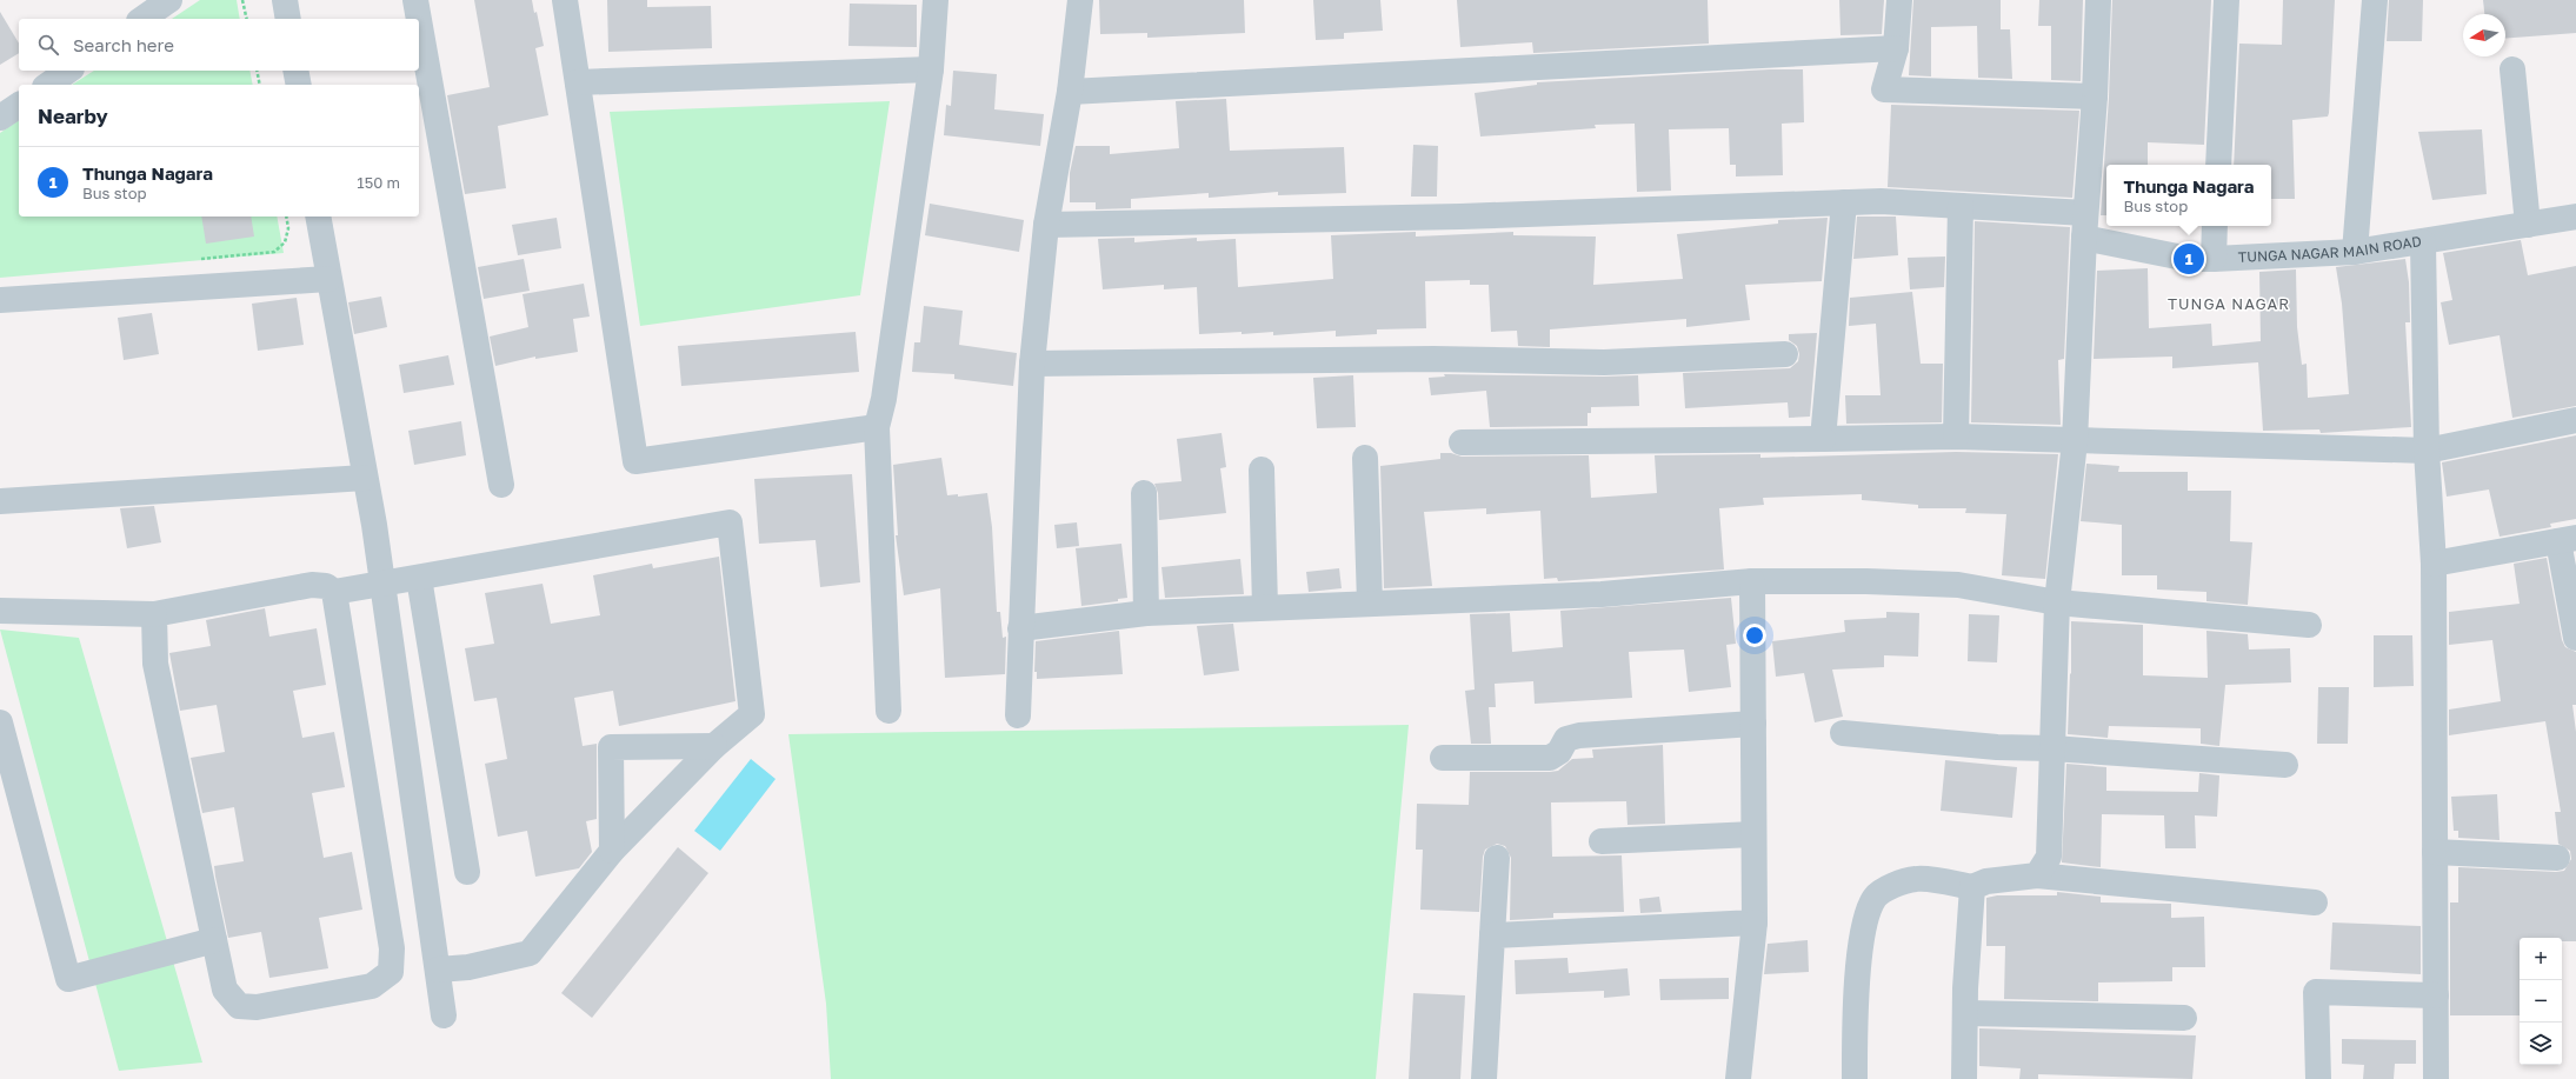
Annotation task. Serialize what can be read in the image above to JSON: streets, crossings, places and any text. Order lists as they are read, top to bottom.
{
  "streets": {
    "street": ["TUNGA NAGAR MAIN ROAD"]
  },
  "districts": ["TUNGA NAGAR"],
  "north": "left",
  "page": {
    "search": "Search here",
    "heading": "Nearby",
    "list": [
      {
        "mark": "1",
        "name": "Thunga Nagara",
        "note": "Bus stop",
        "value": "150 m"
      }
    ],
    "popup": ["Thunga Nagara", "Bus stop"],
    "pins": "1",
    "map_buttons": ["+", "−"]
  }
}
